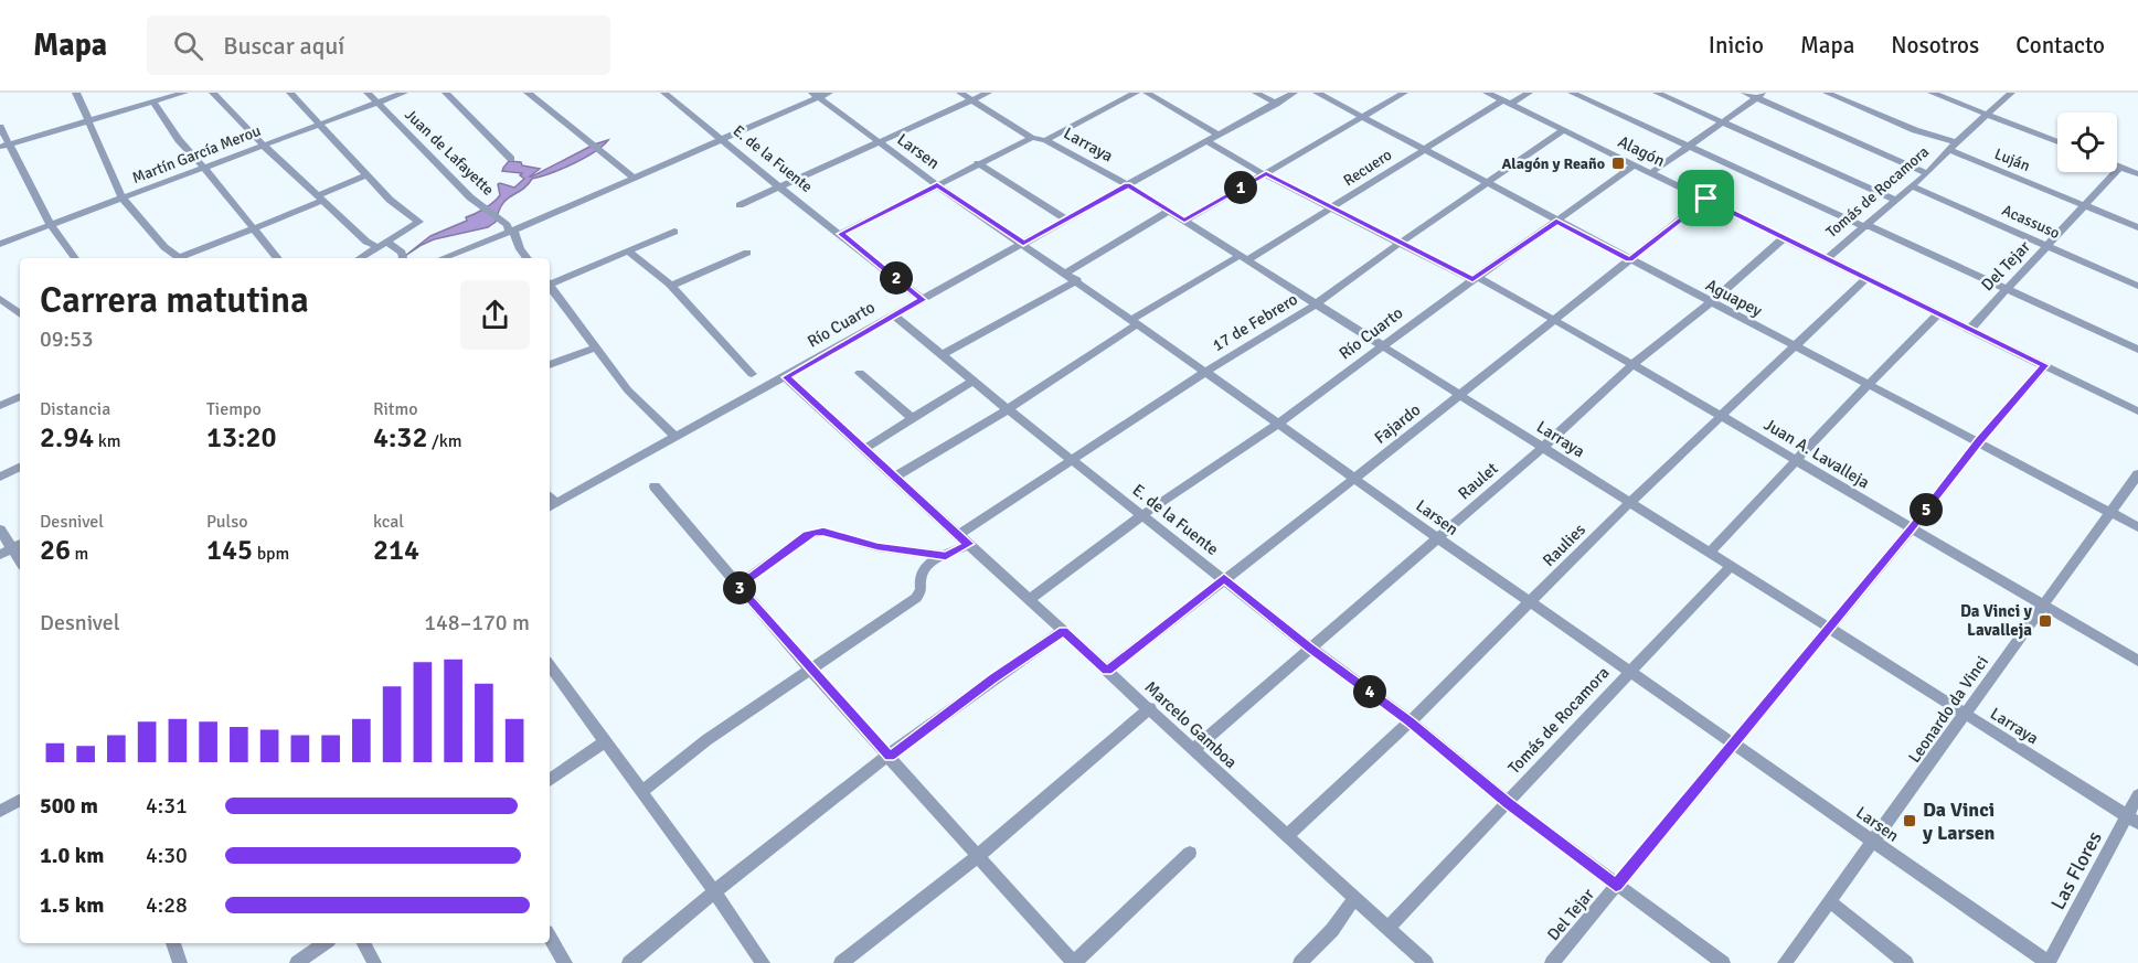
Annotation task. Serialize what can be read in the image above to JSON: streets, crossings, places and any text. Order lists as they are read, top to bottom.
{
  "streets": {
    "street": [
      "Larraya",
      "Larsen",
      "Alagón",
      "Juan de Lafayette",
      "Martín García Merou",
      "E. de la Fuente",
      "Luján",
      "Recuero",
      "Tomás de Rocamora",
      "Acassuso",
      "Del Tejar",
      "Aguapey",
      "17 de Febrero",
      "Río Cuarto",
      "Fajardo",
      "Juan A. Lavalleja",
      "Raulet",
      "Raulies",
      "Leonardo da Vinci",
      "Marcelo Gamboa",
      "Las Flores"
    ]
  },
  "crossings": [
    ["Larraya", "Recuero"],
    ["Larraya", "Tomás de Rocamora"],
    ["Larraya", "Del Tejar"],
    ["Larraya", "17 de Febrero"],
    ["Larraya", "Río Cuarto"],
    ["Larraya", "Fajardo"],
    ["Larraya", "Raulet"],
    ["Larraya", "Raulies"],
    ["Larraya", "Leonardo da Vinci"],
    ["Larraya", "Las Flores"],
    ["Larsen", "Recuero"],
    ["Larsen", "Tomás de Rocamora"],
    ["Larsen", "Del Tejar"],
    ["Larsen", "17 de Febrero"],
    ["Larsen", "Río Cuarto"],
    ["Larsen", "Fajardo"],
    ["Larsen", "Raulet"],
    ["Larsen", "Raulies"],
    ["Larsen", "Leonardo da Vinci"],
    ["Larsen", "Las Flores"],
    ["Alagón", "Recuero"],
    ["Alagón", "Tomás de Rocamora"],
    ["Alagón", "Del Tejar"],
    ["Alagón", "17 de Febrero"],
    ["Alagón", "Río Cuarto"],
    ["Alagón", "Fajardo"],
    ["Alagón", "Raulet"],
    ["Alagón", "Raulies"],
    ["Juan de Lafayette", "Martín García Merou"],
    ["E. de la Fuente", "Recuero"],
    ["E. de la Fuente", "Tomás de Rocamora"],
    ["E. de la Fuente", "Del Tejar"],
    ["E. de la Fuente", "17 de Febrero"],
    ["E. de la Fuente", "Río Cuarto"],
    ["E. de la Fuente", "Fajardo"],
    ["E. de la Fuente", "Raulet"],
    ["E. de la Fuente", "Raulies"],
    ["Luján", "Tomás de Rocamora"],
    ["Luján", "Del Tejar"],
    ["Recuero", "Aguapey"],
    ["Recuero", "Juan A. Lavalleja"],
    ["Recuero", "Marcelo Gamboa"],
    ["Tomás de Rocamora", "Acassuso"],
    ["Tomás de Rocamora", "Marcelo Gamboa"],
    ["Acassuso", "Del Tejar"],
    ["Del Tejar", "Aguapey"],
    ["Del Tejar", "Juan A. Lavalleja"],
    ["Aguapey", "17 de Febrero"],
    ["Aguapey", "Río Cuarto"],
    ["Aguapey", "Fajardo"],
    ["Aguapey", "Raulet"],
    ["Aguapey", "Raulies"],
    ["Aguapey", "Leonardo da Vinci"],
    ["17 de Febrero", "Juan A. Lavalleja"],
    ["17 de Febrero", "Marcelo Gamboa"],
    ["Río Cuarto", "Juan A. Lavalleja"],
    ["Río Cuarto", "Marcelo Gamboa"],
    ["Fajardo", "Juan A. Lavalleja"],
    ["Fajardo", "Marcelo Gamboa"],
    ["Juan A. Lavalleja", "Raulet"],
    ["Juan A. Lavalleja", "Raulies"],
    ["Juan A. Lavalleja", "Leonardo da Vinci"],
    ["Raulet", "Marcelo Gamboa"],
    ["Raulies", "Marcelo Gamboa"]
  ],
  "places": {
    "transit": ["Alagón y Reaño", "Da Vinci y Lavalleja", "Da Vinci y Larsen"]
  },
  "page": {
    "header": "Mapa",
    "search": "Buscar aquí",
    "nav": [
      "Inicio",
      "Mapa",
      "Nosotros",
      "Contacto"
    ],
    "pins": [
      "1",
      "2",
      "5",
      "3",
      "4"
    ],
    "heading": ["Carrera matutina", "09:53"],
    "stats": [
      ["Distancia", "2.94 km"],
      ["Tiempo", "13:20"],
      ["Ritmo", "4:32 /km"],
      ["Desnivel", "26 m"],
      ["Pulso", "145 bpm"],
      ["kcal", "214"]
    ],
    "chart": ["Desnivel", "148–170 m"],
    "list": [
      {
        "name": "500 m",
        "note": "4:31"
      },
      {
        "name": "1.0 km",
        "note": "4:30"
      },
      {
        "name": "1.5 km",
        "note": "4:28"
      }
    ]
  }
}
